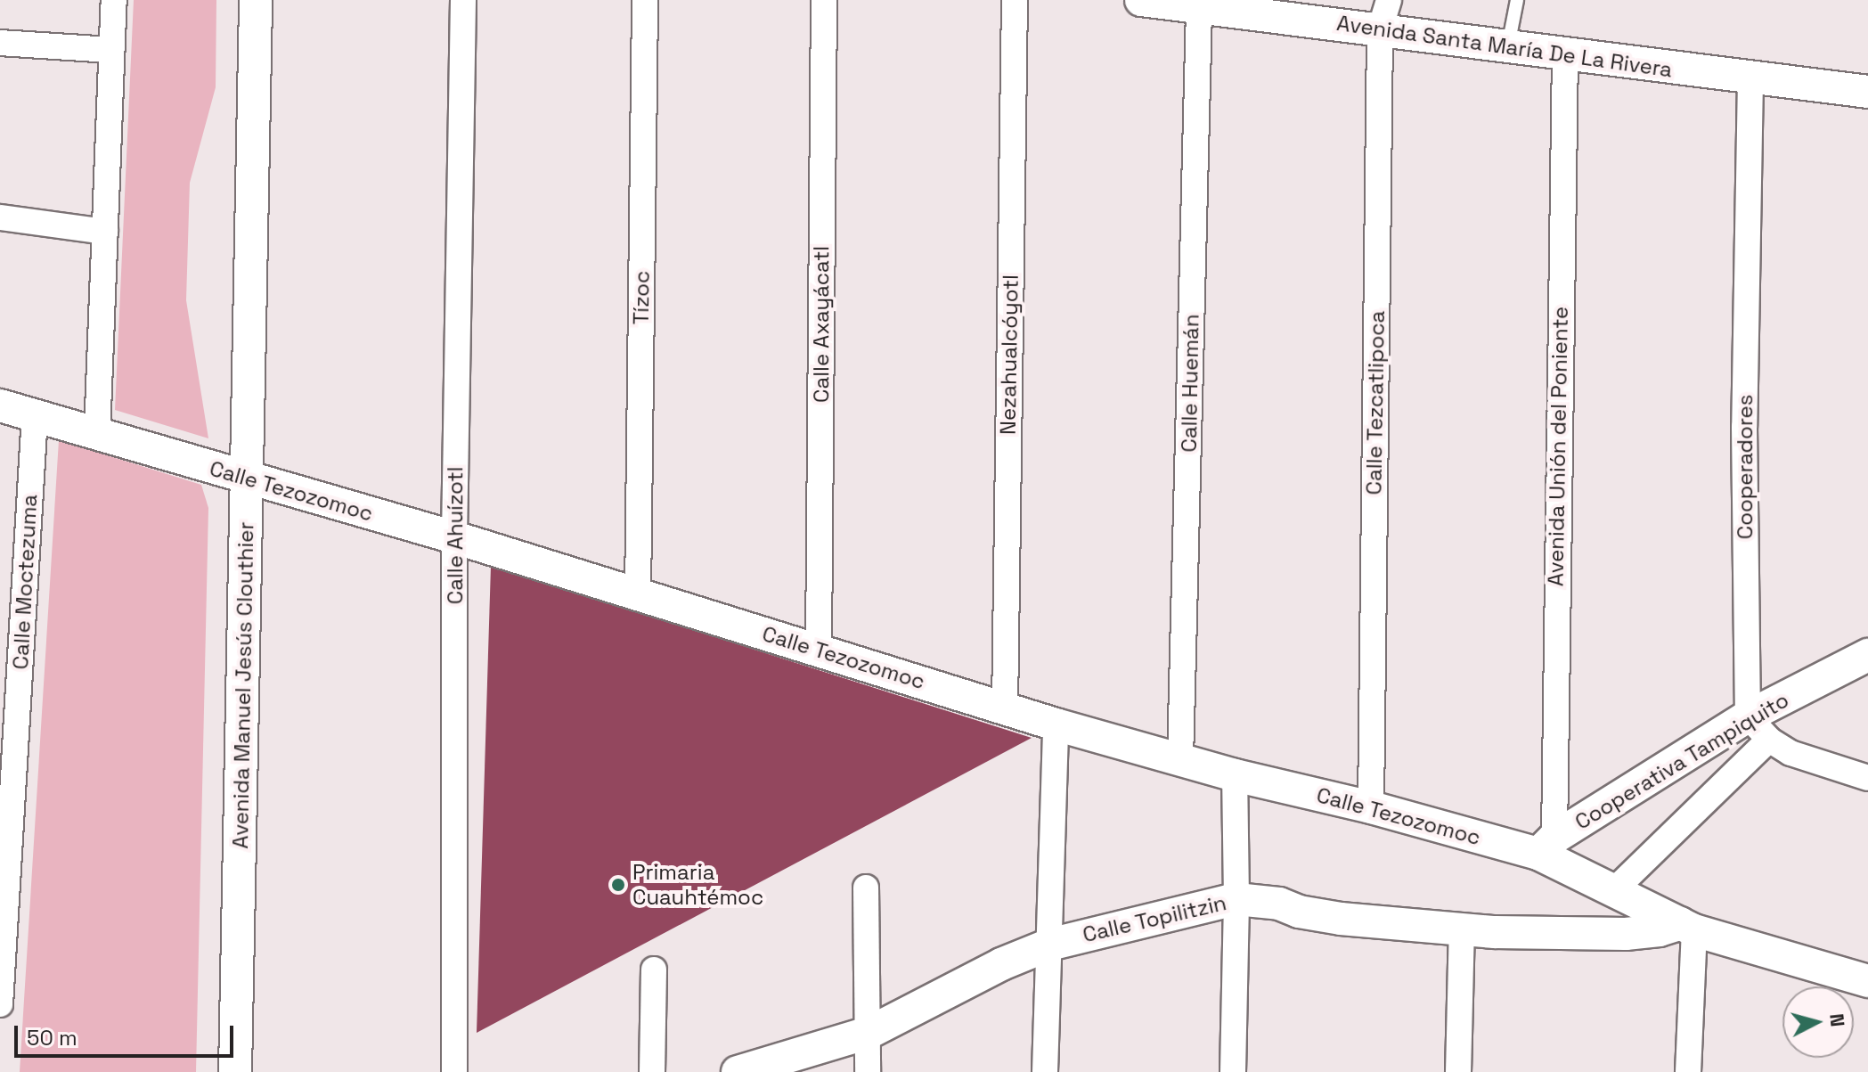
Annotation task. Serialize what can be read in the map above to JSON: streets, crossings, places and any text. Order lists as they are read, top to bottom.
{
  "streets": {
    "street": [
      "Avenida Santa María De La Rivera",
      "Tízoc",
      "Calle Axayácatl",
      "Nezahualcóyotl",
      "Calle Huemán",
      "Calle Tezcatlipoca",
      "Avenida Unión del Poniente",
      "Cooperadores",
      "Calle Tezozomoc",
      "Calle Ahuízotl",
      "Calle Moctezuma",
      "Avenida Manuel Jesús Clouthier",
      "Cooperativa Tampiquito",
      "Calle Topilitzin"
    ]
  },
  "crossings": [
    ["Avenida Santa María De La Rivera", "Calle Huemán"],
    ["Avenida Santa María De La Rivera", "Calle Tezcatlipoca"],
    ["Avenida Santa María De La Rivera", "Avenida Unión del Poniente"],
    ["Avenida Santa María De La Rivera", "Cooperadores"],
    ["Tízoc", "Calle Tezozomoc"],
    ["Calle Axayácatl", "Calle Tezozomoc"],
    ["Nezahualcóyotl", "Calle Tezozomoc"],
    ["Calle Huemán", "Calle Tezozomoc"],
    ["Calle Tezcatlipoca", "Calle Tezozomoc"],
    ["Avenida Unión del Poniente", "Calle Tezozomoc"],
    ["Avenida Unión del Poniente", "Cooperativa Tampiquito"],
    ["Cooperadores", "Cooperativa Tampiquito"],
    ["Calle Tezozomoc", "Calle Ahuízotl"],
    ["Calle Tezozomoc", "Calle Moctezuma"],
    ["Calle Tezozomoc", "Avenida Manuel Jesús Clouthier"],
    ["Calle Tezozomoc", "Cooperativa Tampiquito"],
    ["Calle Tezozomoc", "Calle Topilitzin"]
  ],
  "places": ["Primaria Cuauhtémoc"],
  "scale_bar": "50 m",
  "north": "right"
}
